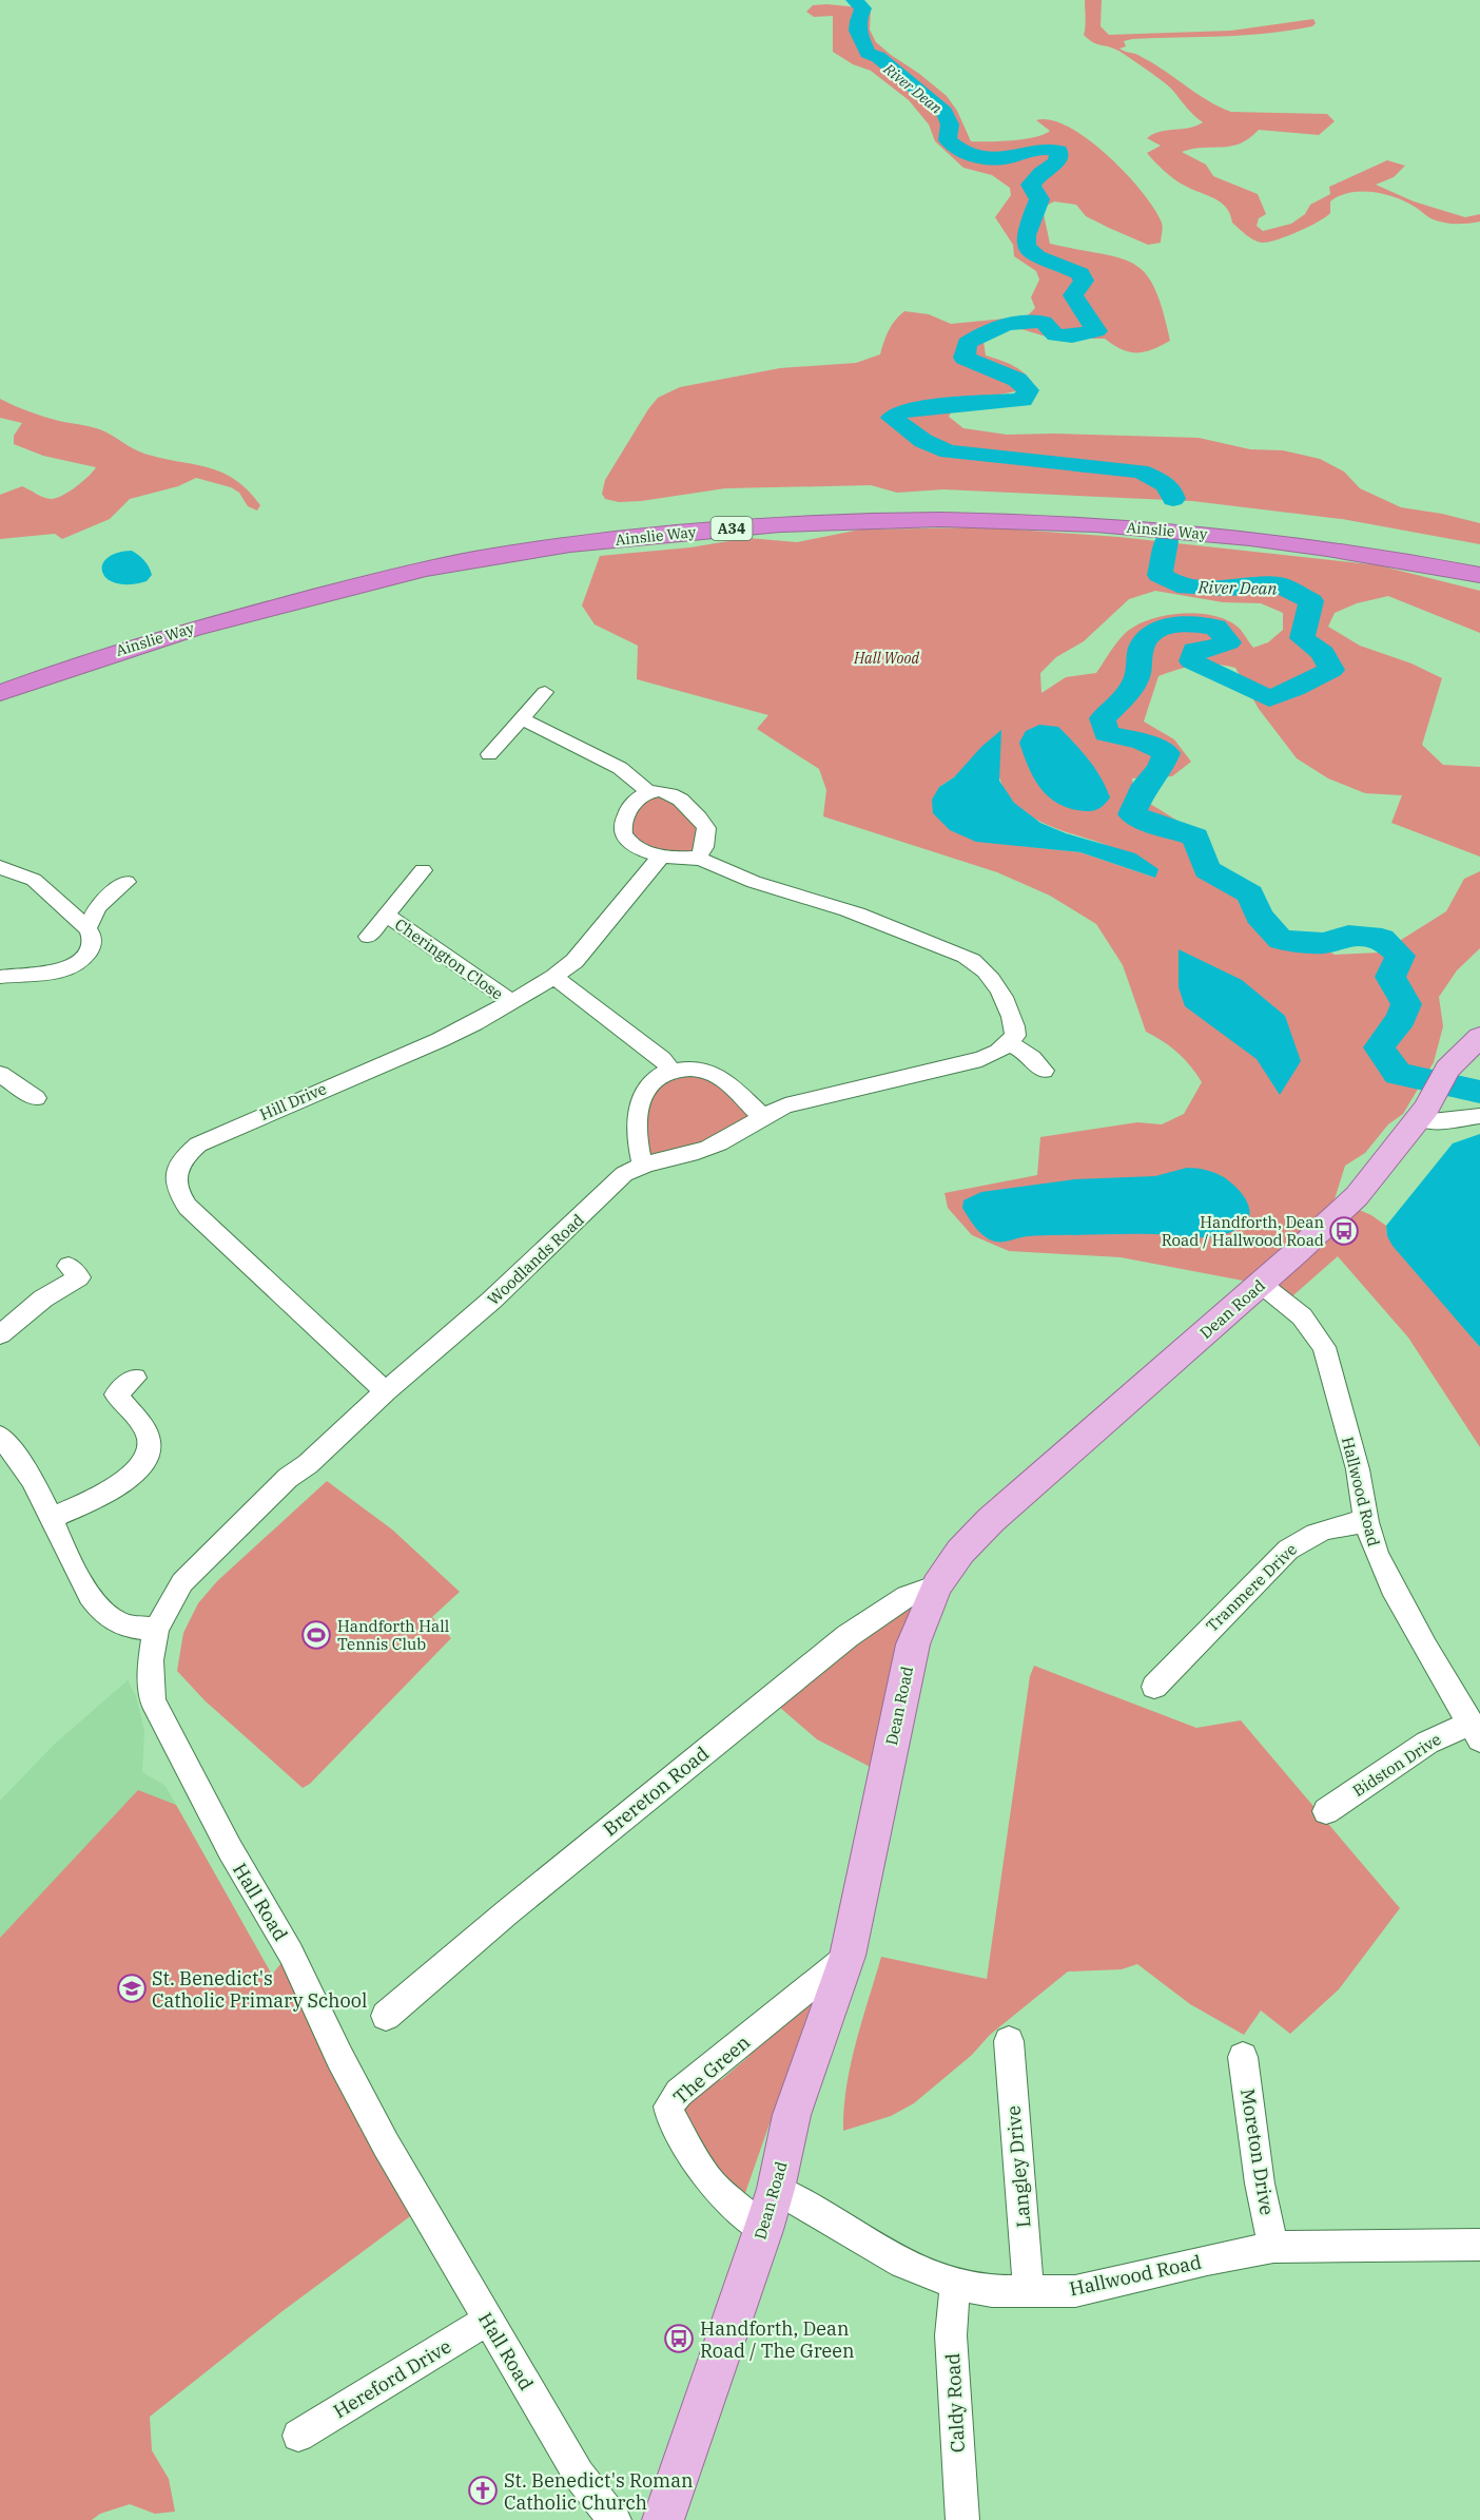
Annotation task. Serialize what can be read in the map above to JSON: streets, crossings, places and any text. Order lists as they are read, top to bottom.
{
  "streets": {
    "highway": ["A34", "Ainslie Way"],
    "main road": ["Dean Road"],
    "street": [
      "Cherington Close",
      "Hill Drive",
      "Woodlands Road",
      "Hallwood Road",
      "Tranmere Drive",
      "Bidston Drive",
      "Brereton Road",
      "Hall Road",
      "The Green",
      "Moreton Drive",
      "Langley Drive",
      "Hereford Drive",
      "Caldy Road"
    ]
  },
  "crossings": [
    ["Cherington Close", "Hill Drive"],
    ["Hill Drive", "Woodlands Road"],
    ["Woodlands Road", "Hall Road"],
    ["Dean Road", "Hallwood Road"],
    ["Dean Road", "Brereton Road"],
    ["Dean Road", "The Green"],
    ["Hallwood Road", "Tranmere Drive"],
    ["Hallwood Road", "Bidston Drive"],
    ["Hallwood Road", "Moreton Drive"],
    ["Hallwood Road", "Langley Drive"],
    ["Hallwood Road", "Caldy Road"],
    ["Hall Road", "Hereford Drive"]
  ],
  "water": ["River Dean"],
  "parks": ["Hall Wood"],
  "places": {
    "bus stop": ["Handforth, Dean Road / Hallwood Road", "Handforth, Dean Road / The Green"],
    "sports": ["Handforth Hall Tennis Club"],
    "school or university": ["St. Benedict's Catholic Primary School"],
    "church": ["St. Benedict's Roman Catholic Church"]
  }
}
